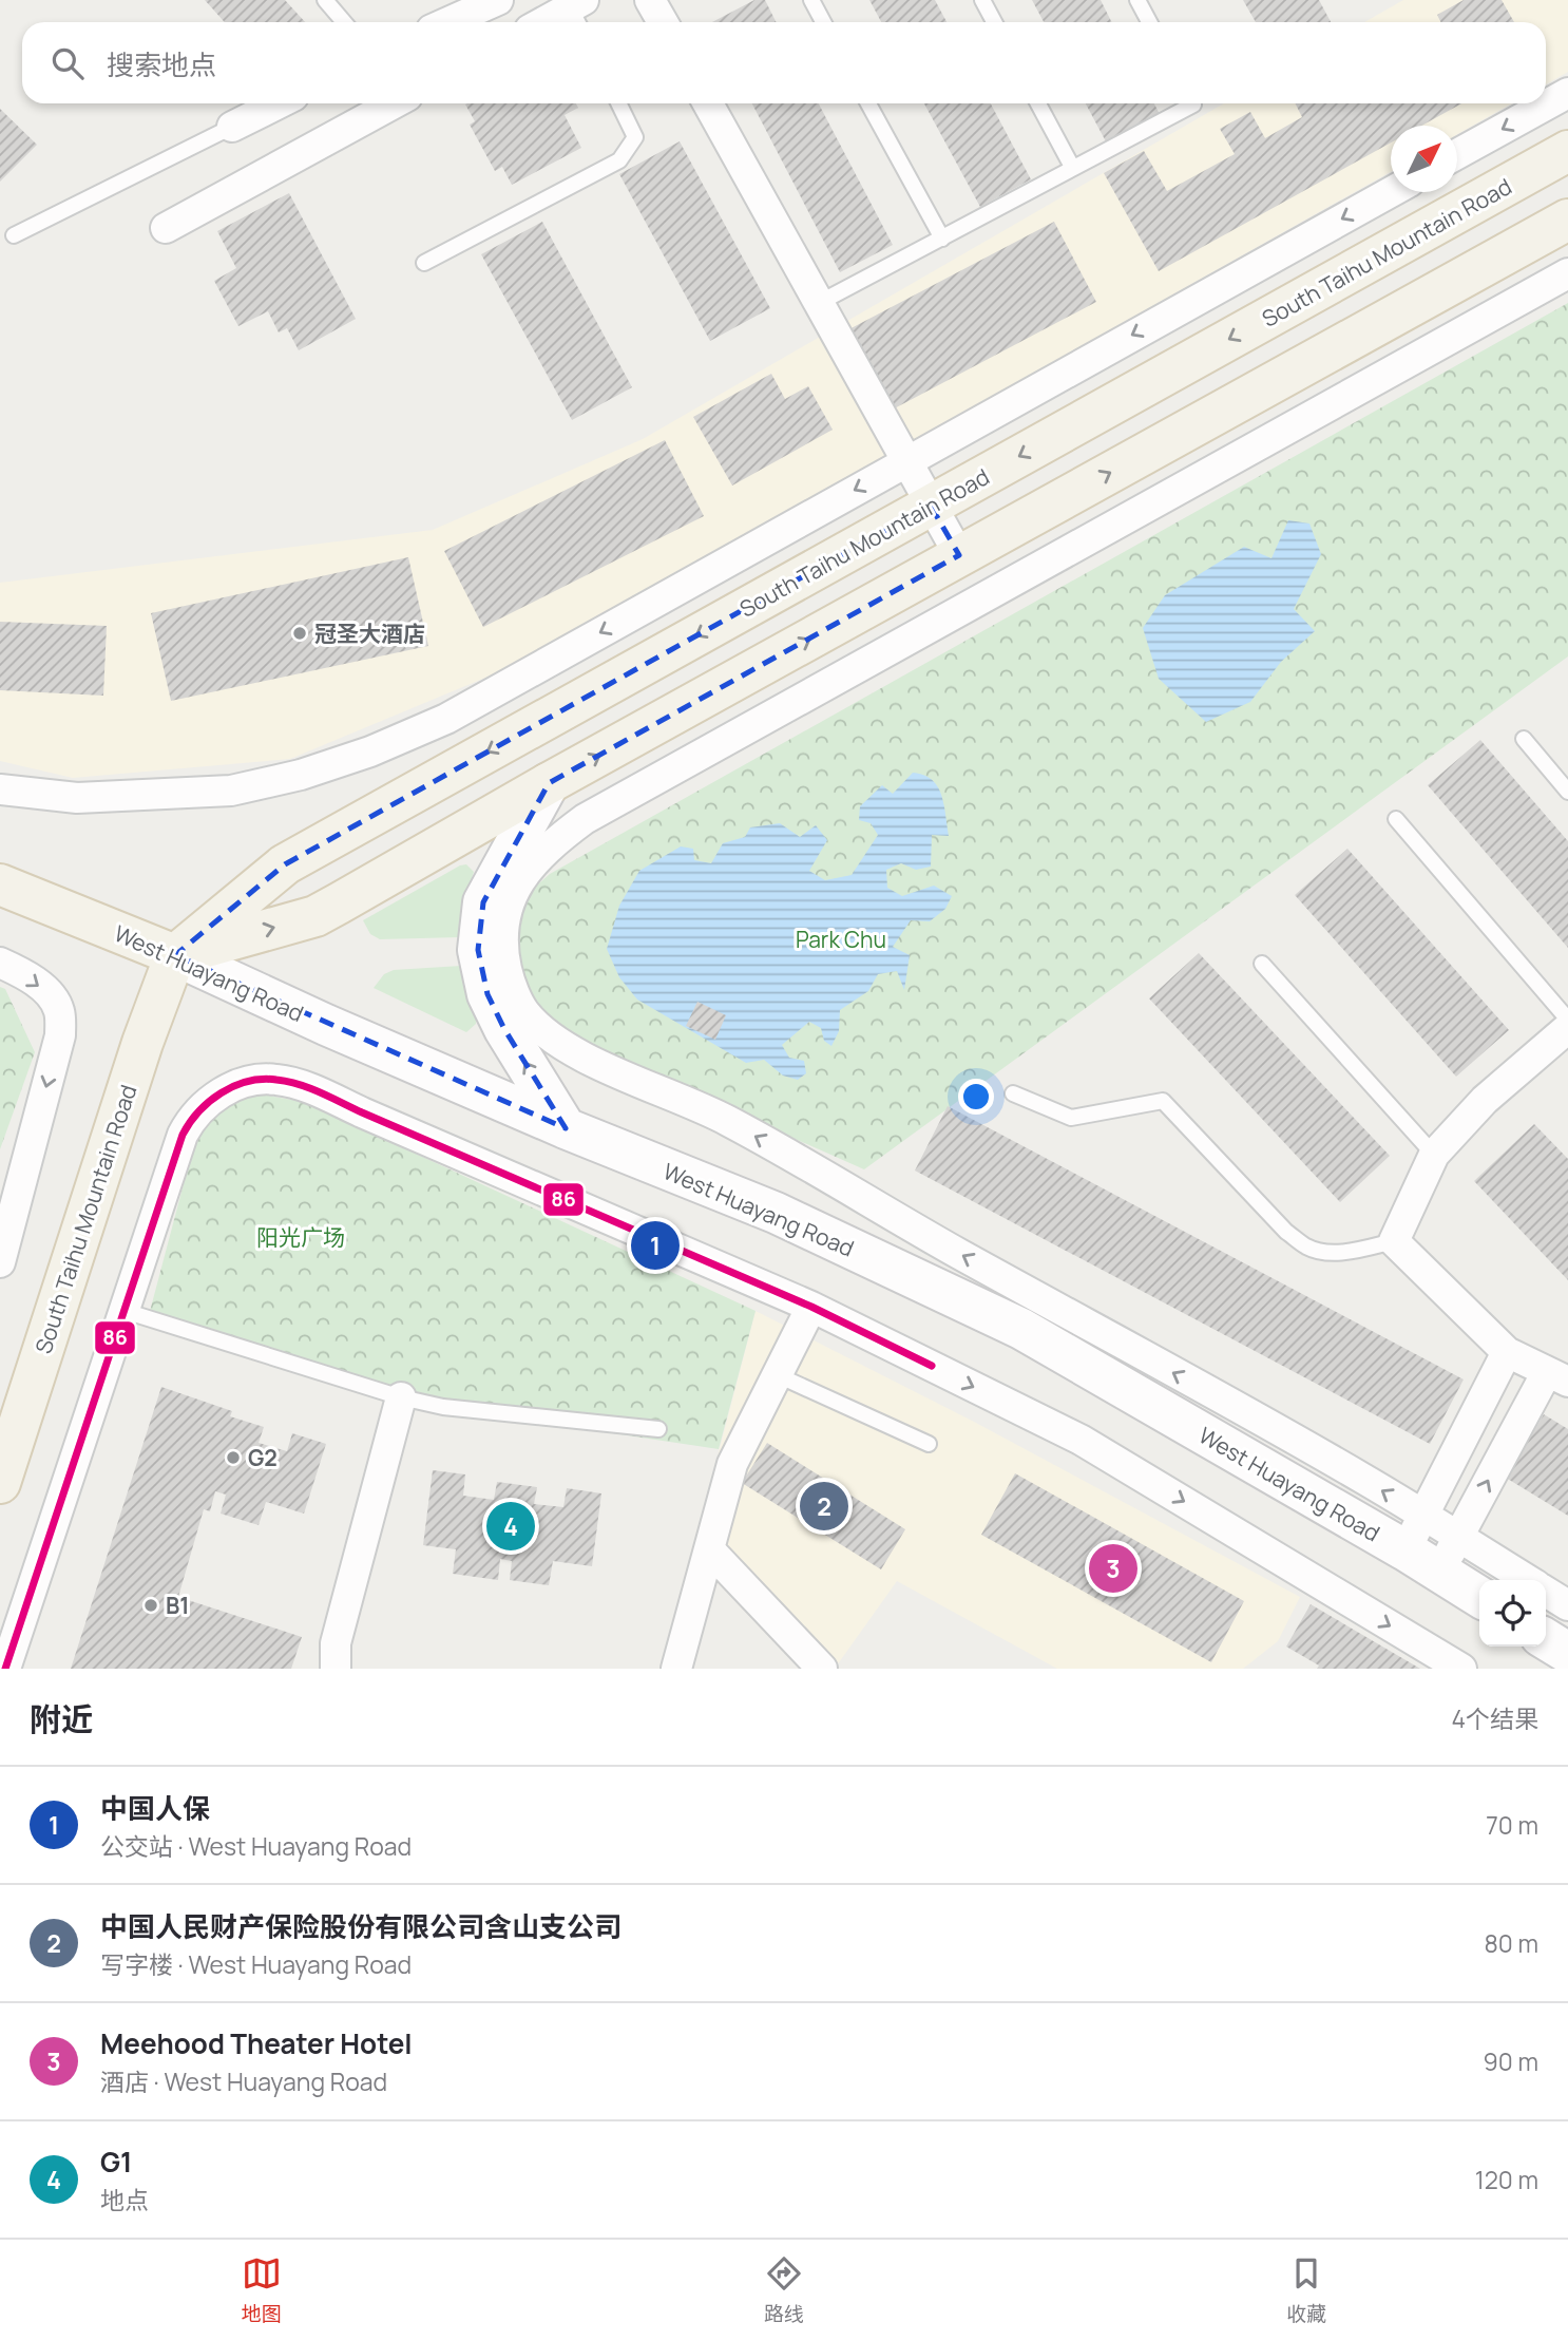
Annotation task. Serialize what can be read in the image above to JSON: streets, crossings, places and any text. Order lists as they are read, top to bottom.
{
  "streets": {
    "main road": ["South Taihu Mountain Road", "West Huayang Road"]
  },
  "crossings": [
    ["South Taihu Mountain Road", "West Huayang Road"]
  ],
  "parks": ["Park Chu", "阳光广场"],
  "places": ["冠圣大酒店", "G2", "B1"],
  "lines": ["transit line 86"],
  "north": "top right",
  "page": {
    "search": "搜索地点",
    "pins": [
      "1",
      "2",
      "4",
      "3"
    ],
    "heading": ["附近", "4个结果"],
    "list": [
      {
        "mark": "1",
        "name": "中国人保",
        "note": "公交站 · West Huayang Road",
        "value": "70 m"
      },
      {
        "mark": "2",
        "name": "中国人民财产保险股份有限公司含山支公司",
        "note": "写字楼 · West Huayang Road",
        "value": "80 m"
      },
      {
        "mark": "3",
        "name": "Meehood Theater Hotel",
        "note": "酒店 · West Huayang Road",
        "value": "90 m"
      },
      {
        "mark": "4",
        "name": "G1",
        "note": "地点",
        "value": "120 m"
      }
    ],
    "nav": ["地图", "路线", "收藏"]
  }
}
